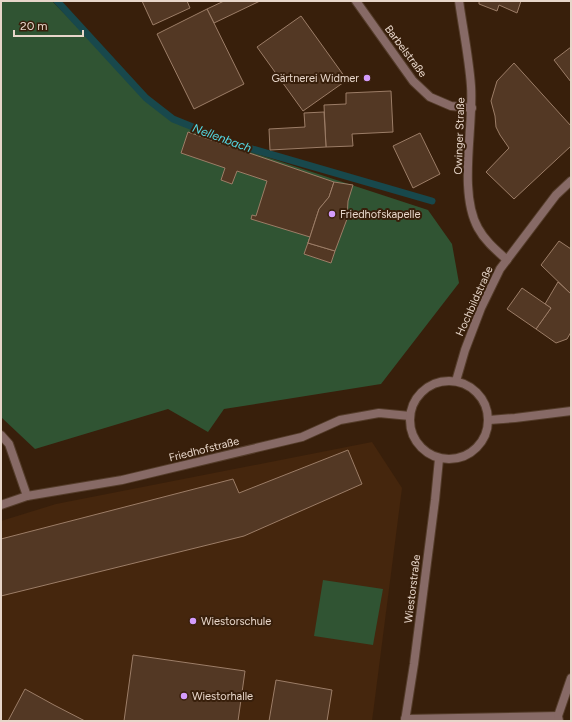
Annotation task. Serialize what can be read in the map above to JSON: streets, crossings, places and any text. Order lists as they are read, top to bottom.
{
  "streets": {
    "street": [
      "Barbelstraße",
      "Owinger Straße",
      "Hochbildstraße",
      "Friedhofstraße",
      "Wiestorstraße"
    ]
  },
  "crossings": [
    ["Barbelstraße", "Owinger Straße"],
    ["Owinger Straße", "Hochbildstraße"],
    ["Hochbildstraße", "Friedhofstraße"],
    ["Hochbildstraße", "Wiestorstraße"],
    ["Friedhofstraße", "Wiestorstraße"]
  ],
  "water": ["Nellenbach"],
  "places": [
    "Gärtnerei Widmer",
    "Friedhofskapelle",
    "Wiestorschule",
    "Wiestorhalle"
  ],
  "scale_bar": "20 m"
}
